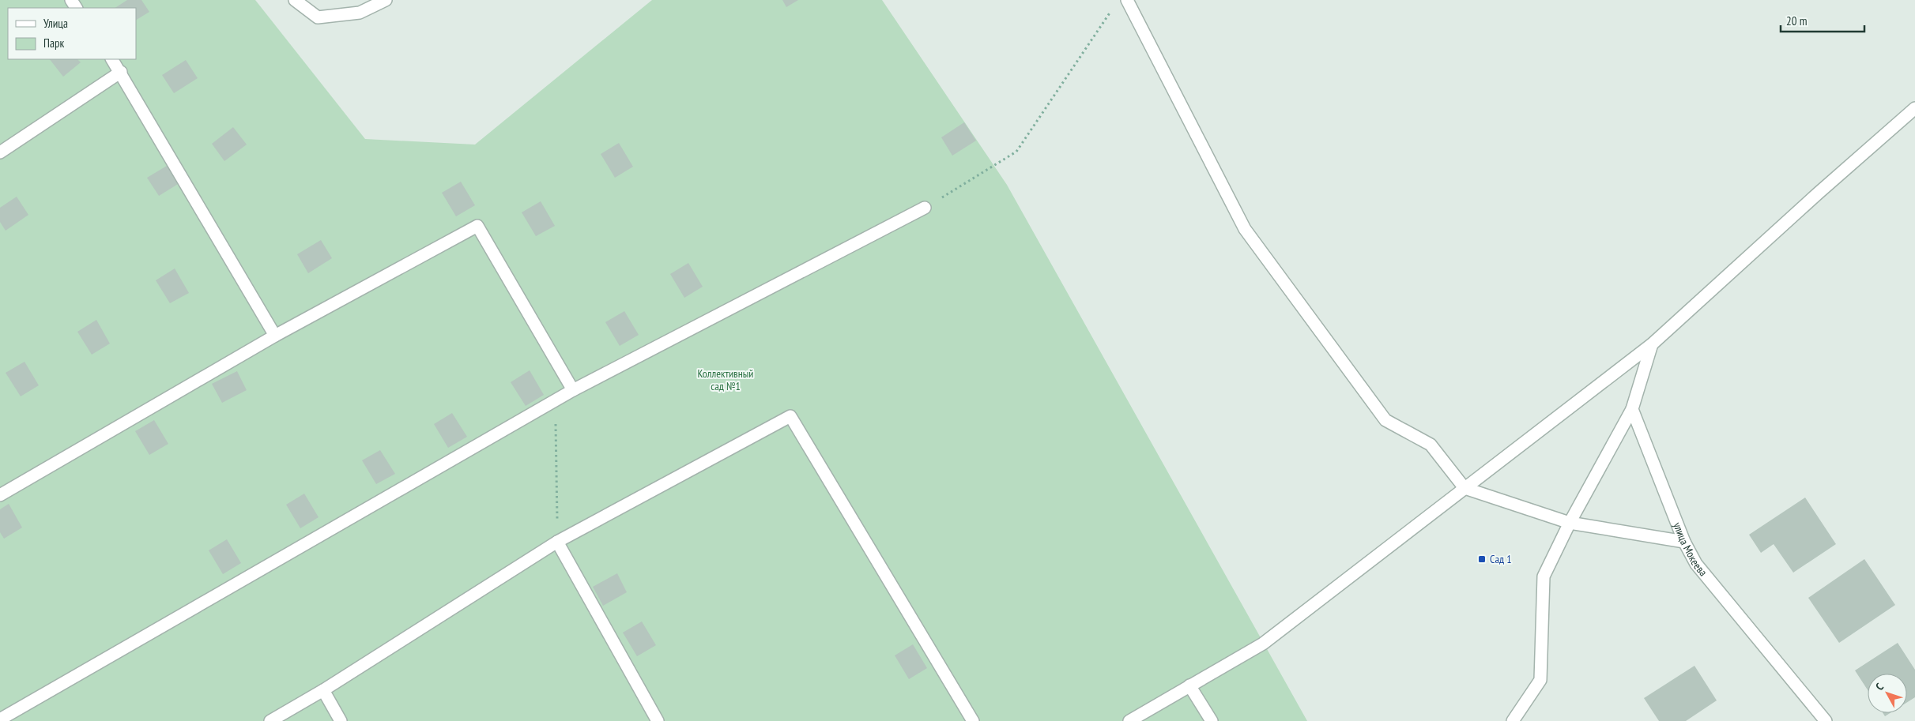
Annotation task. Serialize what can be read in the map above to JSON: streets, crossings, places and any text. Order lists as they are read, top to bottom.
{
  "streets": {
    "street": ["улица Мокеева"]
  },
  "parks": ["Коллективный сад №1"],
  "places": {
    "transit": ["Сад 1"]
  },
  "legend": ["Улица", "Парк"],
  "scale_bar": "20 m",
  "north": "top left"
}
